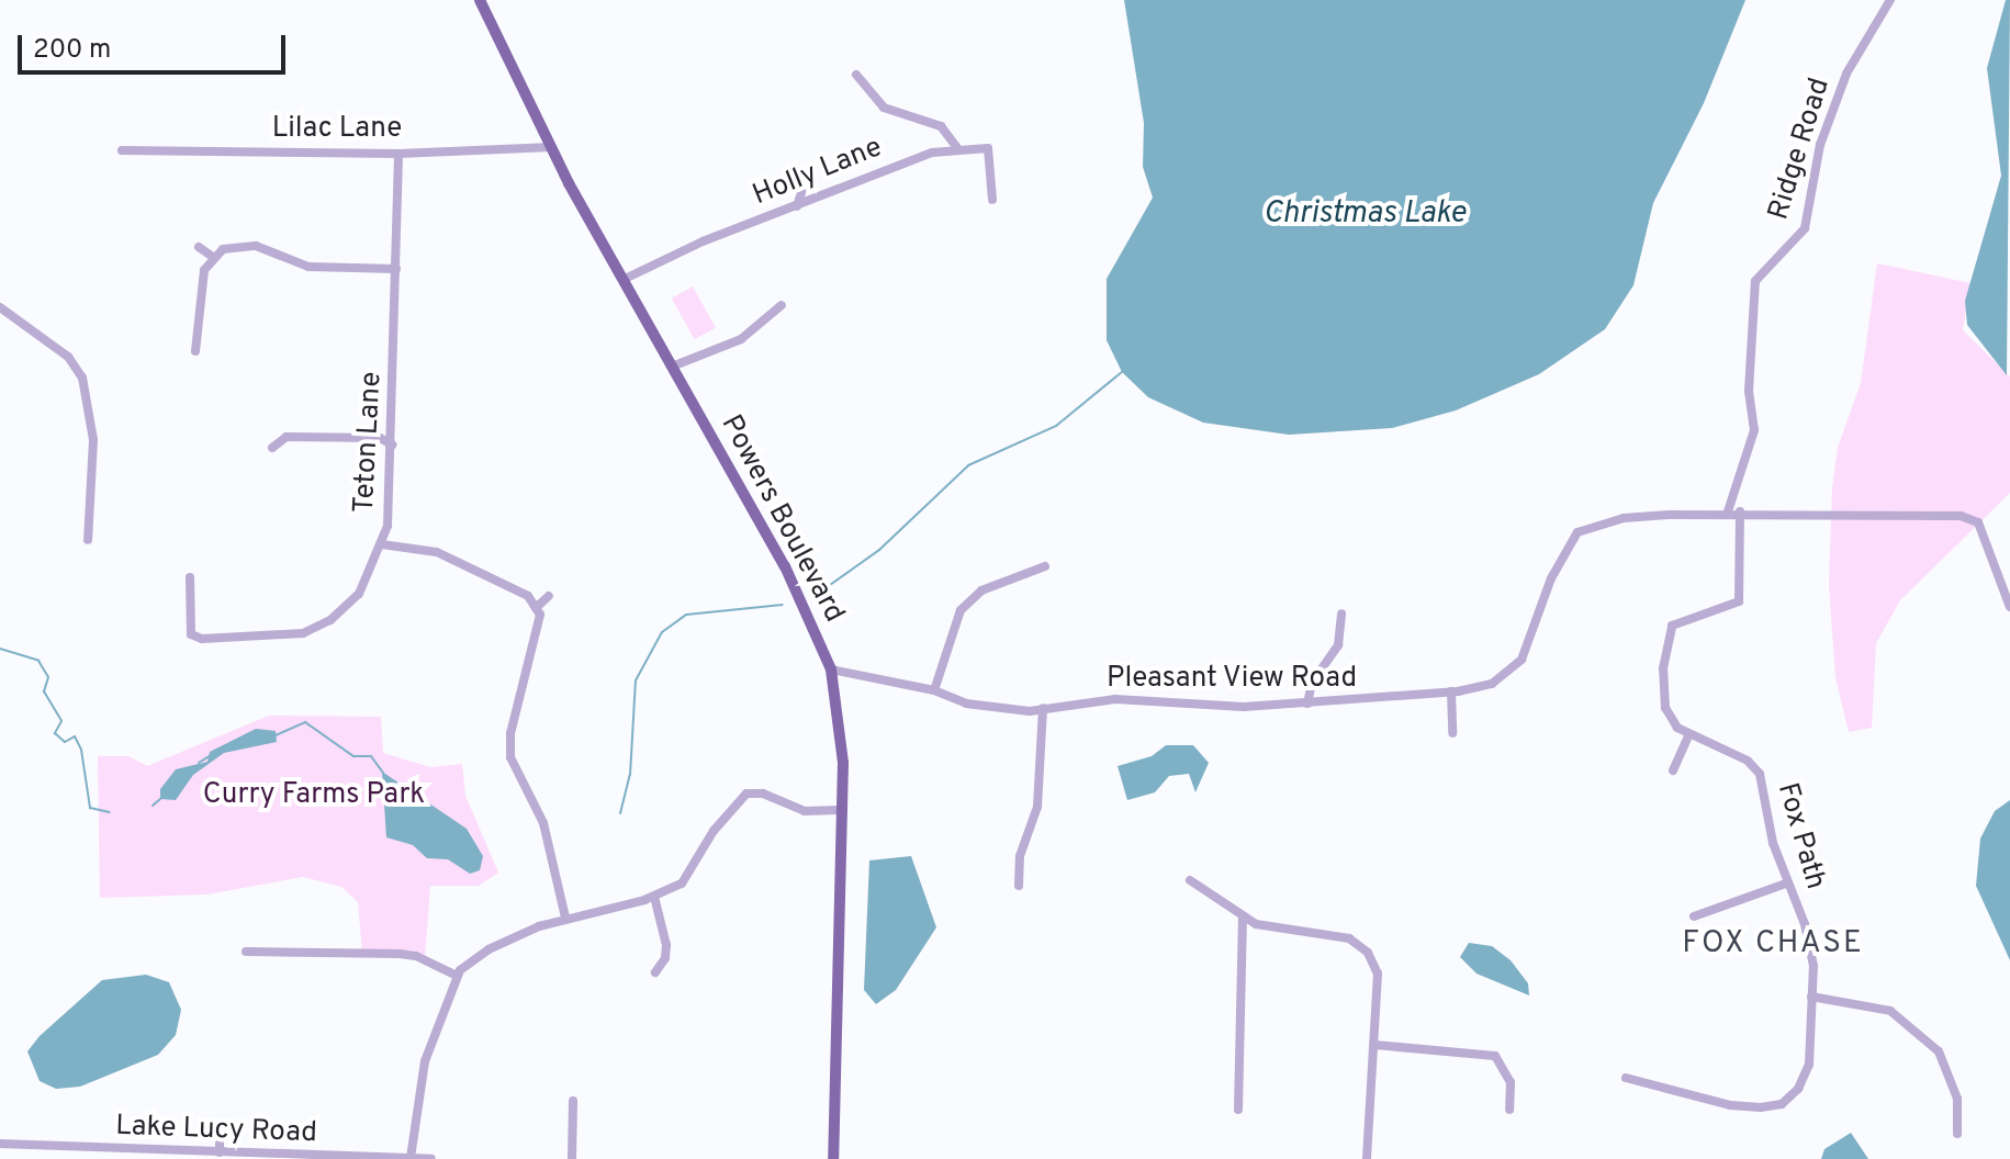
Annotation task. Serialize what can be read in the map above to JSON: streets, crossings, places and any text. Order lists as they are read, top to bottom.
{
  "streets": {
    "main road": ["Powers Boulevard"],
    "street": [
      "Lilac Lane",
      "Ridge Road",
      "Holly Lane",
      "Teton Lane",
      "Pleasant View Road",
      "Fox Path",
      "Lake Lucy Road"
    ]
  },
  "crossings": [
    ["Lilac Lane", "Teton Lane"],
    ["Lilac Lane", "Powers Boulevard"],
    ["Ridge Road", "Pleasant View Road"],
    ["Holly Lane", "Powers Boulevard"],
    ["Powers Boulevard", "Pleasant View Road"]
  ],
  "districts": ["FOX CHASE"],
  "water": ["Christmas Lake"],
  "parks": ["Curry Farms Park"],
  "scale_bar": "200 m"
}
